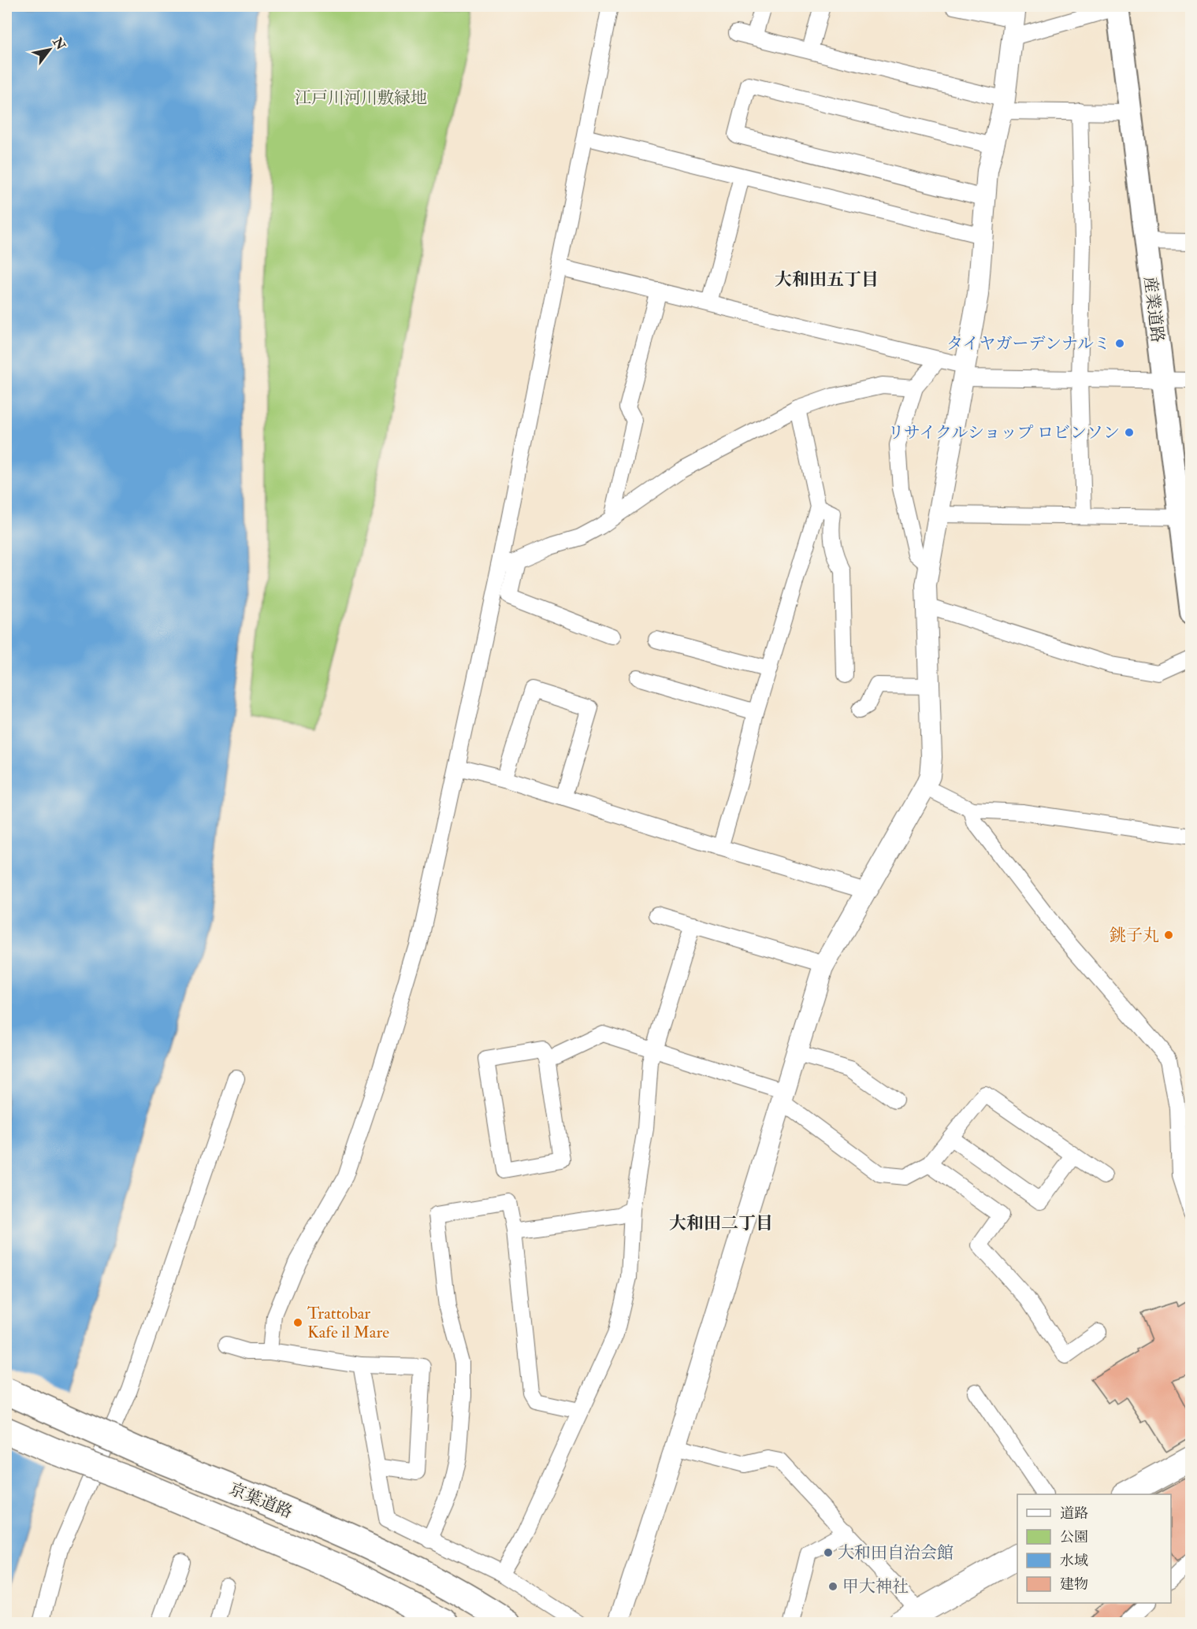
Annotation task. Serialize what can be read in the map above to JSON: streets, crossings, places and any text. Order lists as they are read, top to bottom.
{
  "streets": {
    "highway": ["京葉道路"],
    "main road": ["産業道路"]
  },
  "districts": ["大和田五丁目", "大和田二丁目"],
  "parks": ["江戸川河川敷緑地"],
  "places": [
    "タイヤガーデンナルミ",
    "リサイクルショップ ロビンソン",
    "銚子丸",
    "Trattobar Kafe il Mare",
    "大和田自治会館",
    "甲大神社"
  ],
  "legend": [
    "道路",
    "公園",
    "水域",
    "建物"
  ],
  "north": "top right"
}
